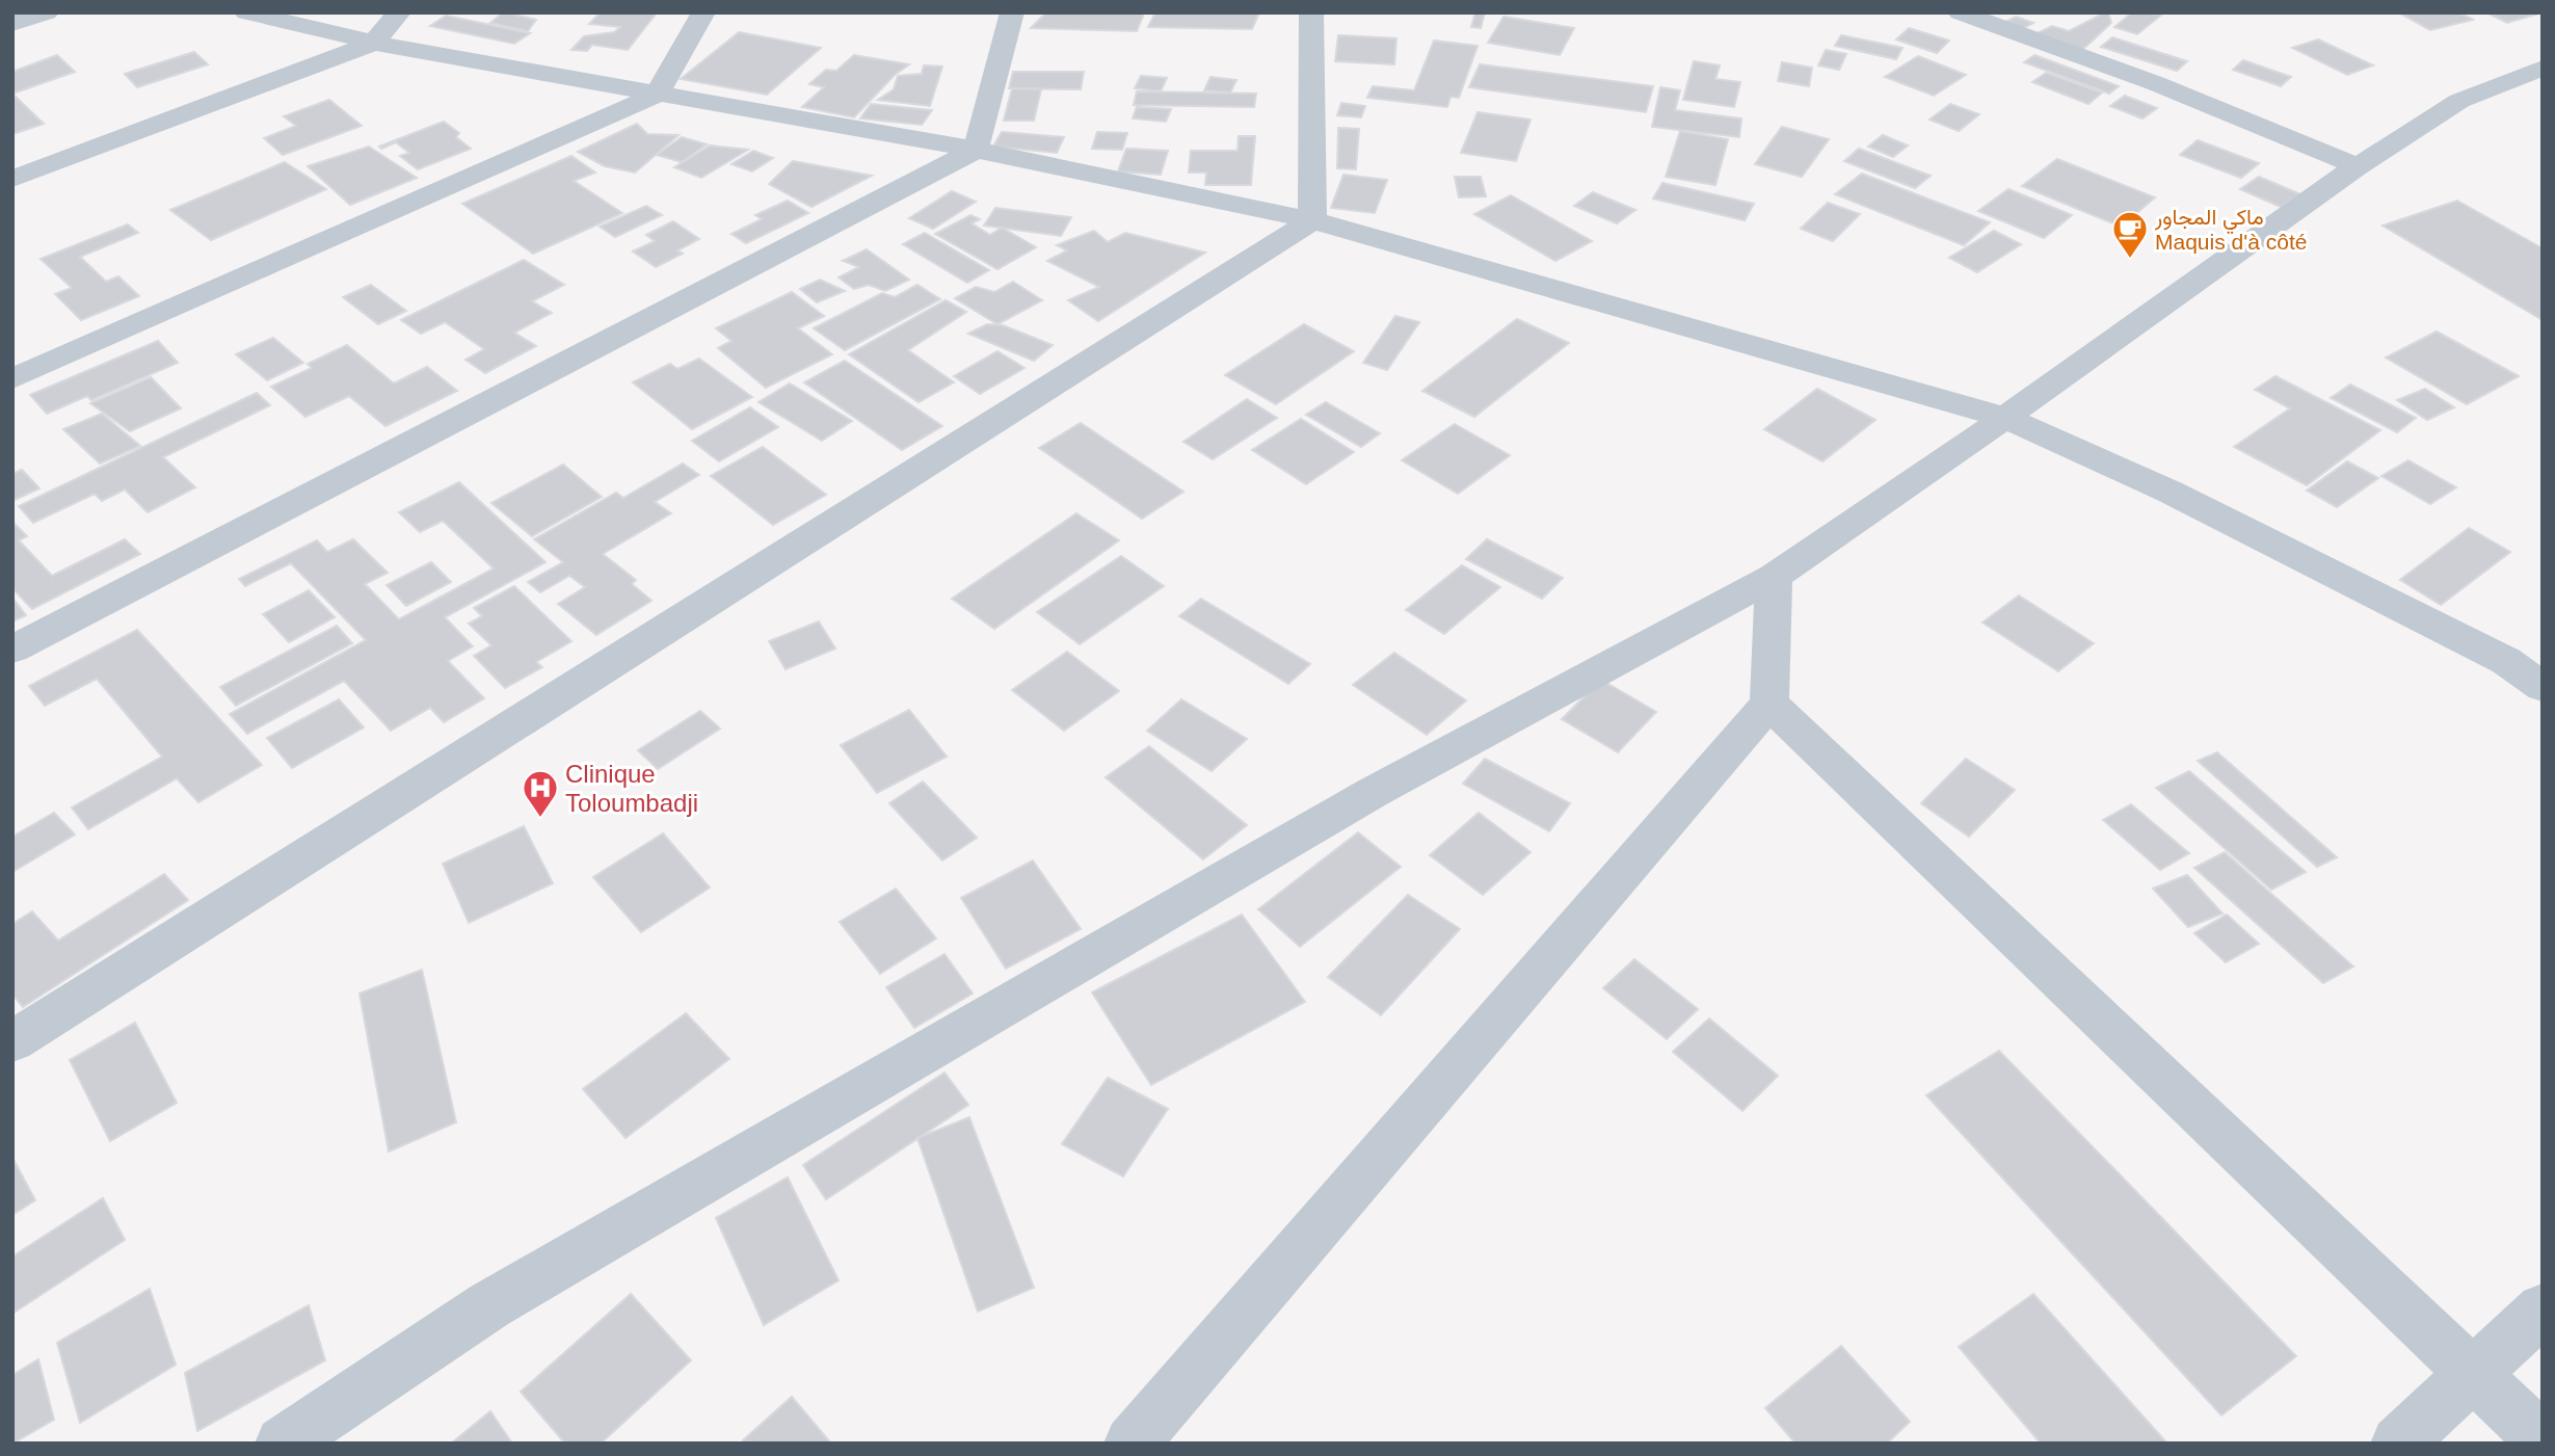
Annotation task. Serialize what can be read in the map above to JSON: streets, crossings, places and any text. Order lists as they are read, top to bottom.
{
  "places": {
    "cafe": ["ماكي المجاور Maquis d'à côté"],
    "hospital": ["Clinique Toloumbadji"]
  }
}
